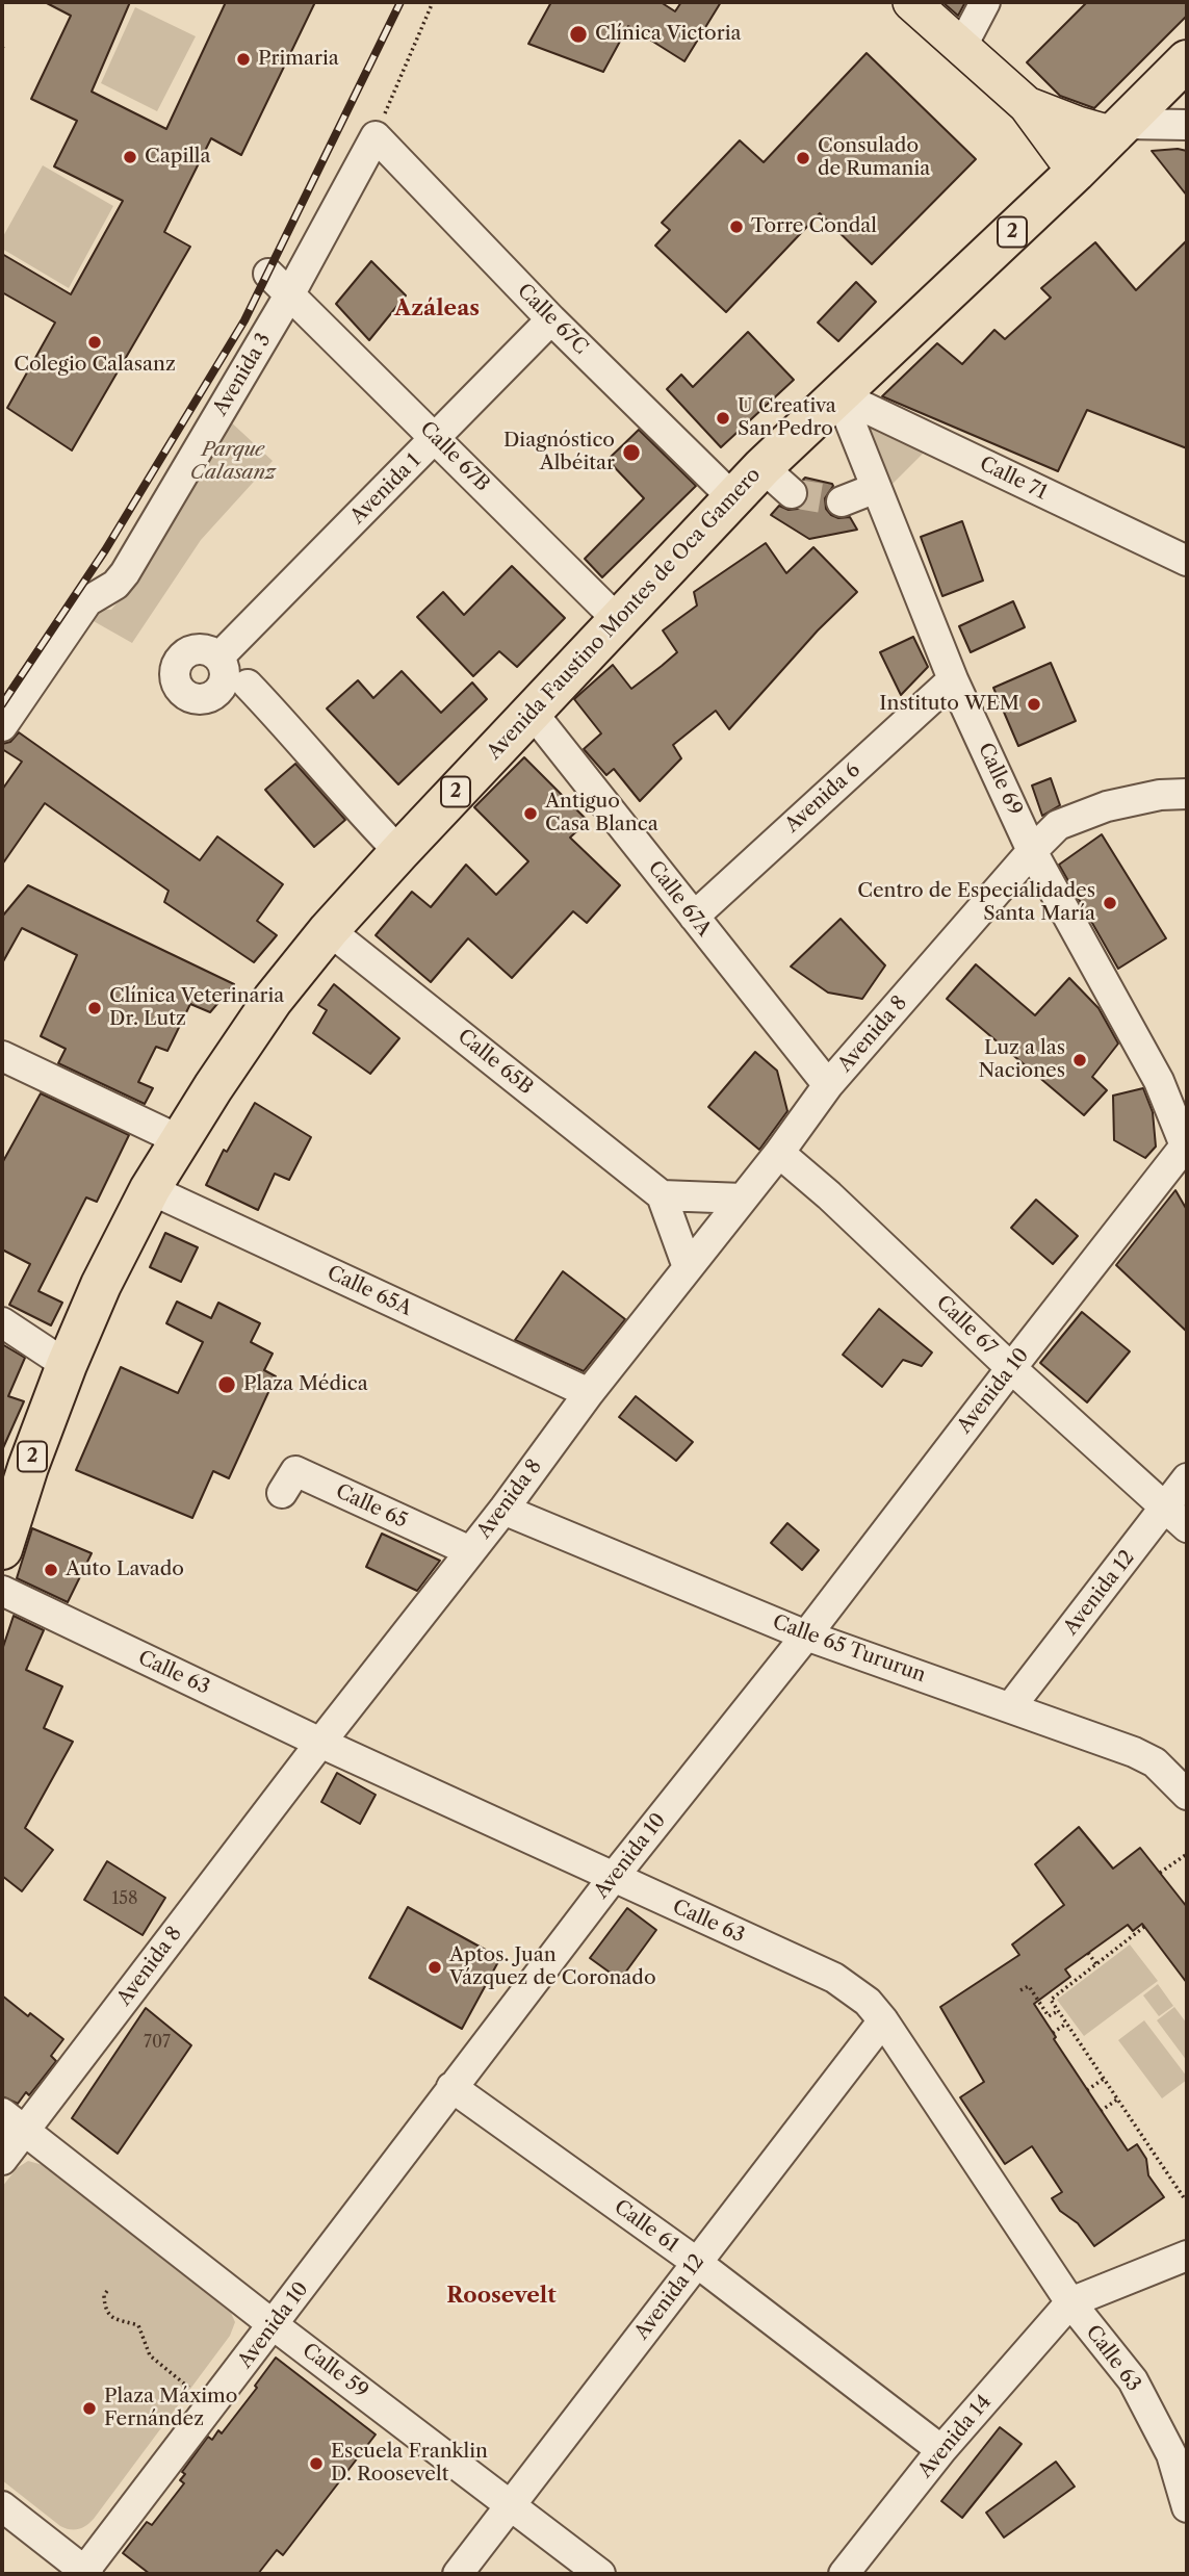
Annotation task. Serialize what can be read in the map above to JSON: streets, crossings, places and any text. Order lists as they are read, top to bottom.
{
  "streets": {
    "highway": ["2", "Avenida Faustino Montes de Oca Gamero"],
    "street": [
      "Calle 67C",
      "Avenida 3",
      "Calle 67B",
      "Calle 71",
      "Avenida 1",
      "Calle 69",
      "Avenida 6",
      "Calle 67A",
      "Avenida 8",
      "Calle 65B",
      "Calle 65A",
      "Calle 67",
      "Avenida 10",
      "Calle 65",
      "Avenida 12",
      "Calle 65 Tururun",
      "Calle 63",
      "Calle 61",
      "Calle 59",
      "Avenida 14"
    ]
  },
  "crossings": [
    ["Calle 67C", "Avenida 3"],
    ["Calle 67C", "Avenida 1"],
    ["Calle 67C", "Avenida Faustino Montes de Oca Gamero"],
    ["Avenida 3", "Calle 67B"],
    ["Calle 67B", "Avenida 1"],
    ["Calle 67B", "Avenida Faustino Montes de Oca Gamero"],
    ["Calle 71", "Avenida Faustino Montes de Oca Gamero"],
    ["Calle 71", "Calle 69"],
    ["Avenida Faustino Montes de Oca Gamero", "Calle 69"],
    ["Avenida Faustino Montes de Oca Gamero", "Calle 67A"],
    ["Avenida Faustino Montes de Oca Gamero", "Calle 65B"],
    ["Avenida Faustino Montes de Oca Gamero", "Calle 65A"],
    ["Calle 69", "Avenida 6"],
    ["Calle 69", "Avenida 8"],
    ["Calle 69", "Avenida 10"],
    ["Avenida 6", "Calle 67A"],
    ["Calle 67A", "Avenida 8"],
    ["Avenida 8", "Calle 65A"],
    ["Avenida 8", "Calle 67"],
    ["Avenida 8", "Calle 65"],
    ["Avenida 8", "Calle 65 Tururun"],
    ["Avenida 8", "Calle 63"],
    ["Avenida 8", "Calle 59"],
    ["Calle 67", "Avenida 10"],
    ["Calle 67", "Avenida 12"],
    ["Avenida 10", "Calle 65 Tururun"],
    ["Avenida 10", "Calle 63"],
    ["Avenida 10", "Calle 61"],
    ["Avenida 10", "Calle 59"],
    ["Avenida 12", "Calle 65 Tururun"],
    ["Avenida 12", "Calle 63"],
    ["Avenida 12", "Calle 61"],
    ["Avenida 12", "Calle 59"],
    ["Calle 63", "Avenida 14"],
    ["Calle 61", "Avenida 14"]
  ],
  "districts": ["Azáleas", "Roosevelt"],
  "parks": ["Parque Calasanz"],
  "places": [
    "Clínica Victoria",
    "Primaria",
    "Capilla",
    "Consulado de Rumania",
    "Torre Condal",
    "Colegio Calasanz",
    "U Creativa San Pedro",
    "Diagnóstico Albéitar",
    "Instituto WEM",
    "Antiguo Casa Blanca",
    "Centro de Especialidades Santa María",
    "Clínica Veterinaria Dr. Lutz",
    "Luz a las Naciones",
    "Plaza Médica",
    "Auto Lavado",
    "Aptos. Juan Vázquez de Coronado",
    "Plaza Máximo Fernández",
    "Escuela Franklin D. Roosevelt"
  ],
  "house_numbers": ["158", "707"]
}
